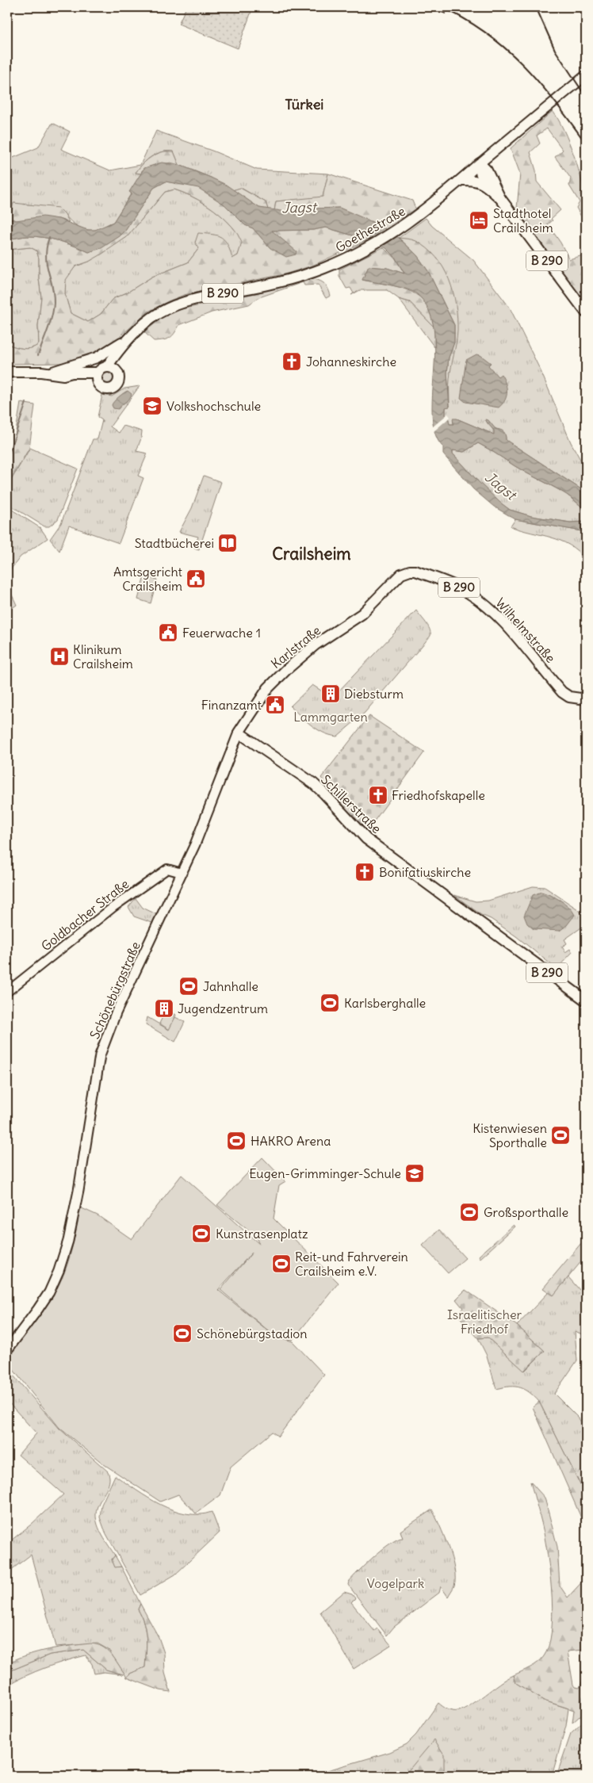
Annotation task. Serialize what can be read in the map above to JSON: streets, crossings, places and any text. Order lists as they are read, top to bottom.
{
  "streets": {
    "main road": [
      "Goethestraße",
      "B 290",
      "Wilhelmstraße",
      "Karlstraße",
      "Schillerstraße",
      "Schönebürgstraße"
    ],
    "street": ["Goldbacher Straße"]
  },
  "crossings": [
    ["Goethestraße", "B 290"],
    ["Wilhelmstraße", "Karlstraße"],
    ["Karlstraße", "Schillerstraße"],
    ["Karlstraße", "Schönebürgstraße"],
    ["Schillerstraße", "Schönebürgstraße"],
    ["Goldbacher Straße", "Schönebürgstraße"]
  ],
  "districts": ["Türkei", "Crailsheim"],
  "water": ["Jagst"],
  "parks": ["Lammgarten", "Israelitischer Friedhof", "Vogelpark"],
  "places": {
    "hotel": ["Stadthotel Crailsheim"],
    "church": ["Johanneskirche", "Friedhofskapelle", "Bonifatiuskirche"],
    "school or university": ["Volkshochschule", "Eugen-Grimminger-Schule"],
    "library": ["Stadtbücherei"],
    "public building": ["Amtsgericht Crailsheim", "Feuerwache 1", "Finanzamt"],
    "hospital": ["Klinikum Crailsheim"],
    "building": ["Diebsturm", "Jugendzentrum"],
    "sports": [
      "Jahnhalle",
      "Karlsberghalle",
      "Kistenwiesen Sporthalle",
      "HAKRO Arena",
      "Großsporthalle",
      "Kunstrasenplatz",
      "Reit-und Fahrverein Crailsheim e.V.",
      "Schönebürgstadion"
    ]
  }
}
